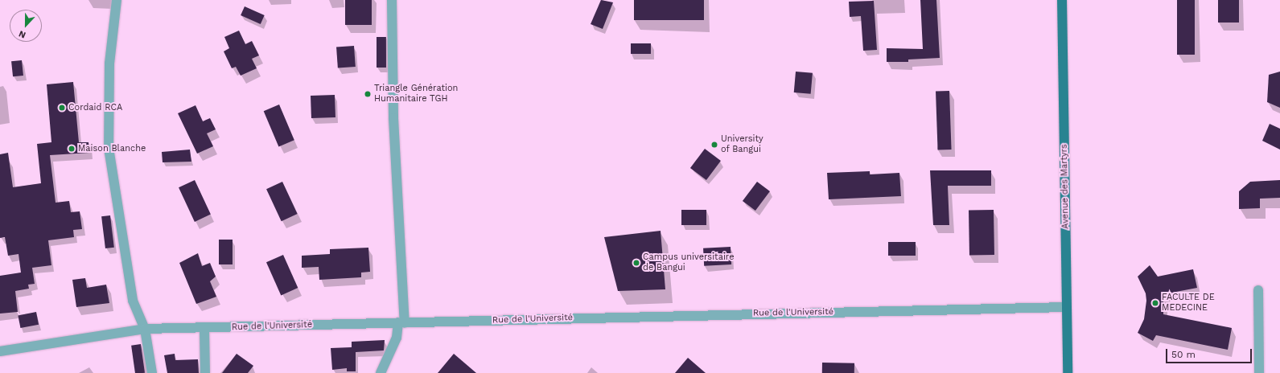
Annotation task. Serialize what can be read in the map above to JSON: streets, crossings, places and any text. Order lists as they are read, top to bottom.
{
  "streets": {
    "main road": ["Avenue des Martyrs"],
    "street": ["Rue de l'Université"]
  },
  "crossings": [
    ["Avenue des Martyrs", "Rue de l'Université"]
  ],
  "places": [
    "Triangle Génération Humanitaire TGH",
    "Cordaid RCA",
    "University of Bangui",
    "Maison Blanche",
    "Campus universitaire de Bangui",
    "FACULTE DE MEDECINE"
  ],
  "scale_bar": "50 m",
  "north": "bottom"
}
